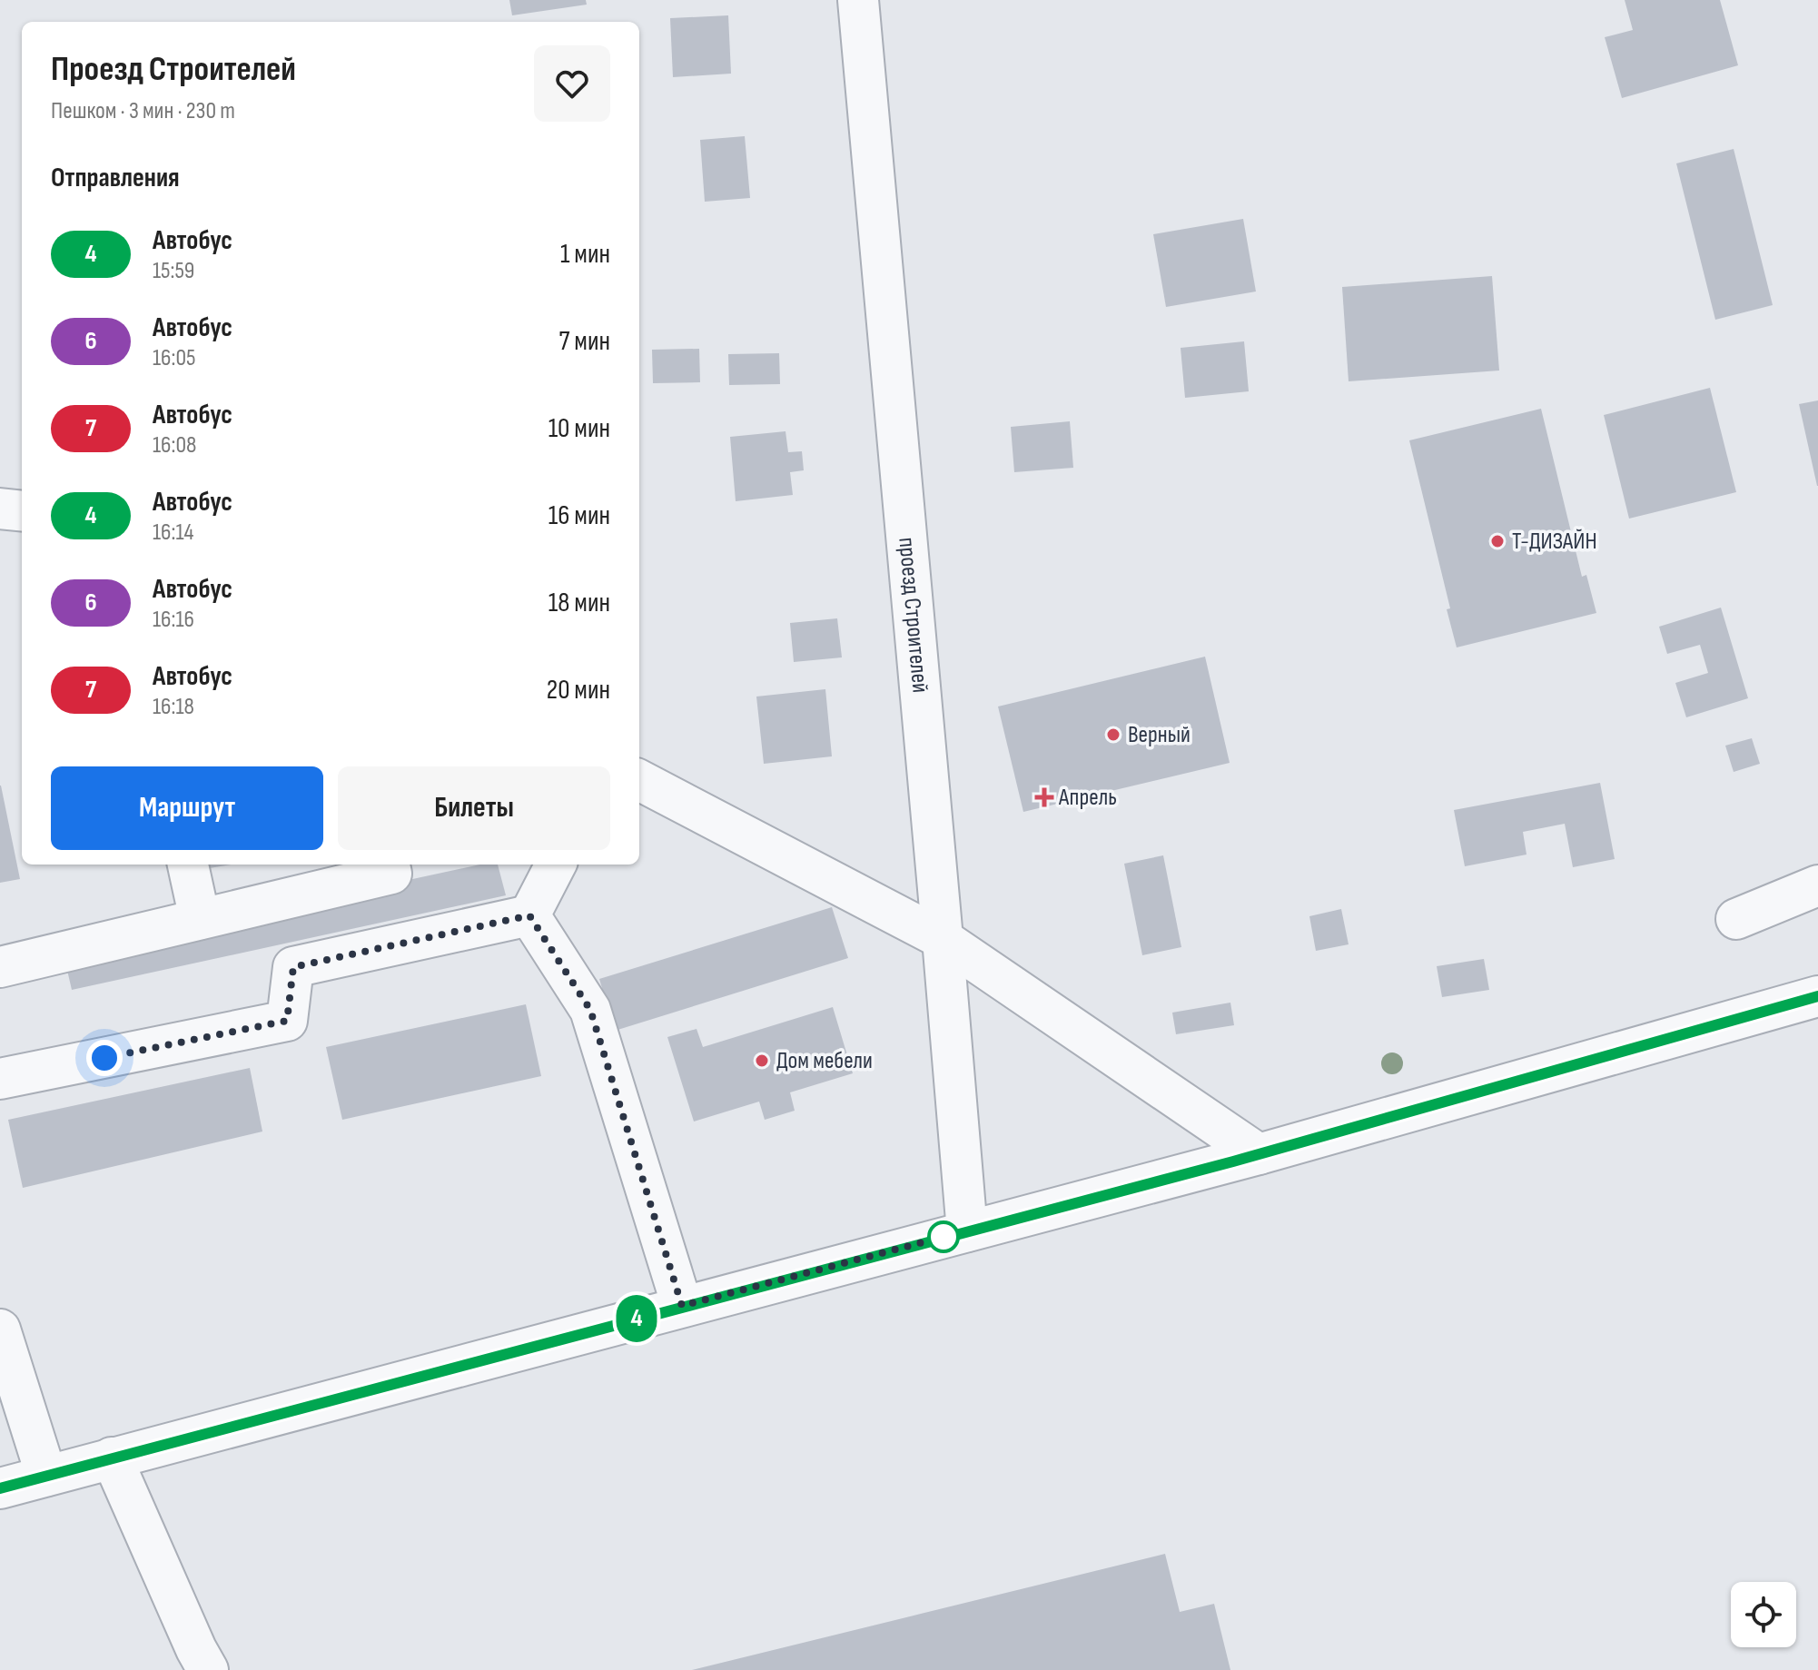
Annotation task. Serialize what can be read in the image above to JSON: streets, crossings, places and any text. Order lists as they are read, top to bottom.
{
  "streets": {
    "street": ["проезд Строителей"]
  },
  "places": {
    "other": ["Т-ДИЗАЙН", "Верный", "Дом мебели"],
    "health": ["Апрель"]
  },
  "lines": ["bus line 4"],
  "page": {
    "on_map": "4",
    "heading": [
      ["Проезд Строителей", "Пешком · 3 мин · 230 m"],
      "Отправления"
    ],
    "list": [
      {
        "mark": "4",
        "name": "Автобус",
        "note": "15:59",
        "value": "1 мин"
      },
      {
        "mark": "6",
        "name": "Автобус",
        "note": "16:05",
        "value": "7 мин"
      },
      {
        "mark": "7",
        "name": "Автобус",
        "note": "16:08",
        "value": "10 мин"
      },
      {
        "mark": "4",
        "name": "Автобус",
        "note": "16:14",
        "value": "16 мин"
      },
      {
        "mark": "6",
        "name": "Автобус",
        "note": "16:16",
        "value": "18 мин"
      },
      {
        "mark": "7",
        "name": "Автобус",
        "note": "16:18",
        "value": "20 мин"
      }
    ],
    "buttons": ["Маршрут", "Билеты"]
  }
}
